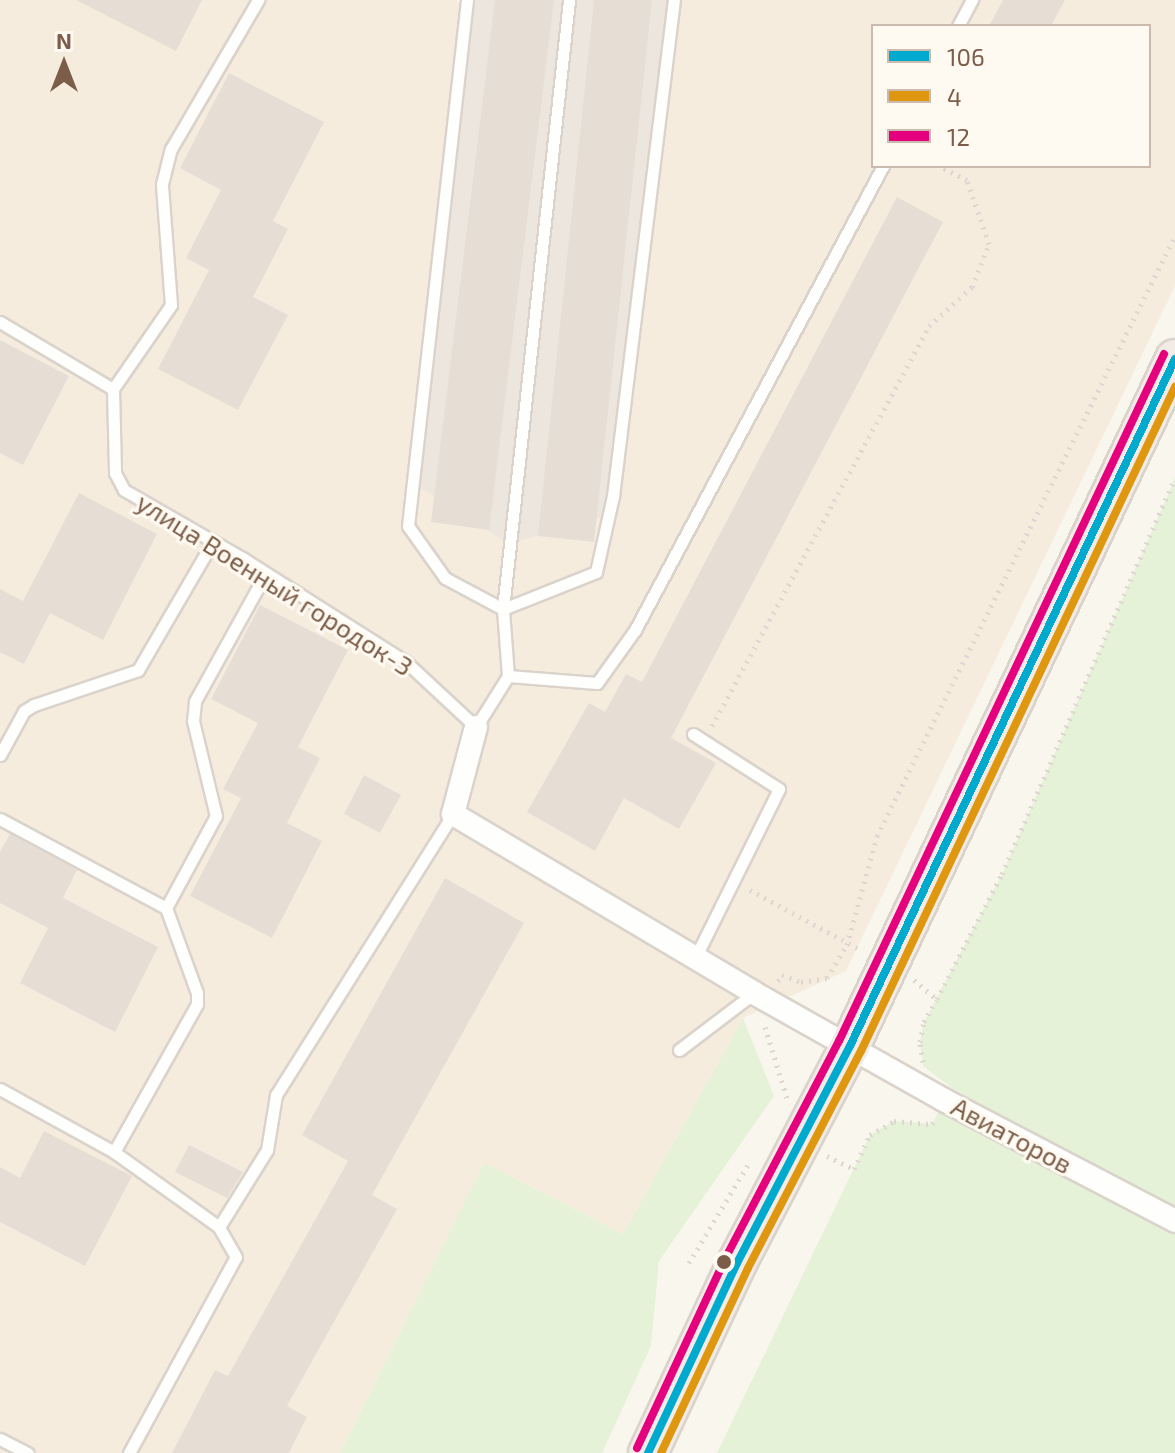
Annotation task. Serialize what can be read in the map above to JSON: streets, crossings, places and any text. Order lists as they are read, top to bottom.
{
  "streets": {
    "street": ["Авиаторов"],
    "lane": ["улица Военный городок-3"]
  },
  "lines": ["transit line 12", "transit line 106", "transit line 4"],
  "legend": ["106", "4", "12"],
  "north": "top"
}
